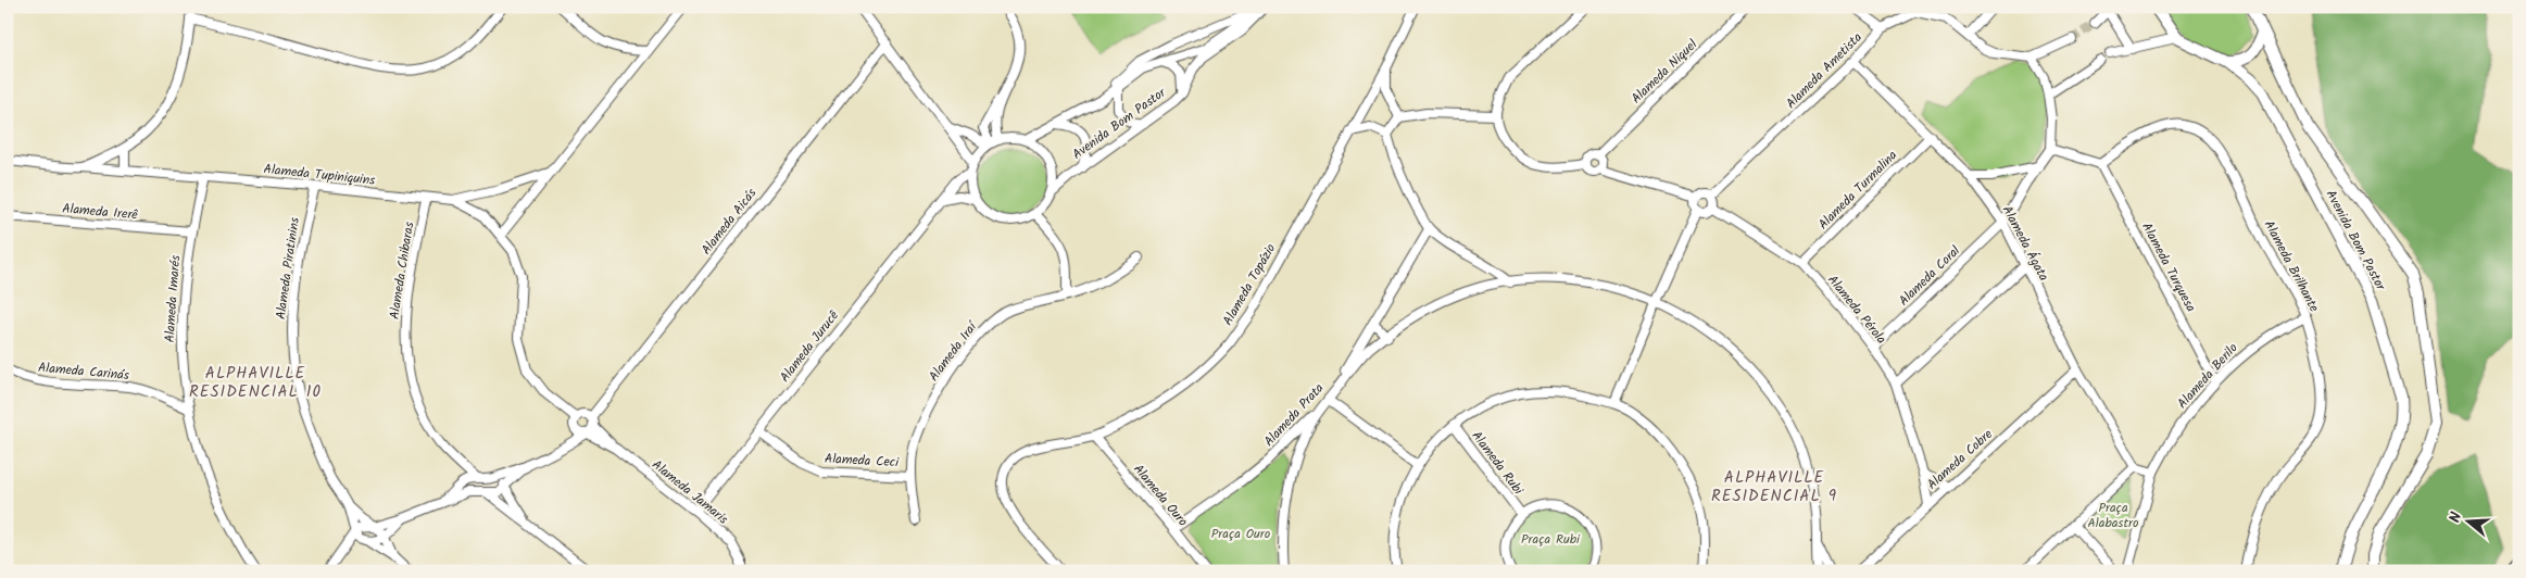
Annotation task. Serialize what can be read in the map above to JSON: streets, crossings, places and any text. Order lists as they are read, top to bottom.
{
  "streets": {
    "street": [
      "Alameda Ametista",
      "Alameda Niquel",
      "Avenida Bom Pastor",
      "Alameda Tupiniquins",
      "Alameda Turmalina",
      "Alameda Irerê",
      "Alameda Aicás",
      "Alameda Ágata",
      "Alameda Brilhante",
      "Alameda Turquesa",
      "Alameda Piratinins",
      "Alameda Chibaras",
      "Alameda Coral",
      "Alameda Topázio",
      "Alameda Imarés",
      "Alameda Pérola",
      "Alameda Jurucê",
      "Alameda Iraí",
      "Alameda Carinás",
      "Alameda Berilo",
      "Alameda Prata",
      "Alameda Cobre",
      "Alameda Ceci",
      "Alameda Rubi",
      "Alameda Jamaris",
      "Alameda Ouro"
    ]
  },
  "crossings": [
    ["Alameda Ametista", "Alameda Ágata"],
    ["Alameda Ametista", "Alameda Pérola"],
    ["Avenida Bom Pastor", "Alameda Jurucê"],
    ["Alameda Tupiniquins", "Alameda Piratinins"],
    ["Alameda Tupiniquins", "Alameda Chibaras"],
    ["Alameda Tupiniquins", "Alameda Imarés"],
    ["Alameda Turmalina", "Alameda Ágata"],
    ["Alameda Turmalina", "Alameda Pérola"],
    ["Alameda Irerê", "Alameda Imarés"],
    ["Alameda Aicás", "Alameda Jamaris"],
    ["Alameda Ágata", "Alameda Coral"],
    ["Alameda Ágata", "Alameda Cobre"],
    ["Alameda Brilhante", "Alameda Turquesa"],
    ["Alameda Brilhante", "Alameda Berilo"],
    ["Alameda Turquesa", "Alameda Berilo"],
    ["Alameda Coral", "Alameda Pérola"],
    ["Alameda Topázio", "Alameda Ouro"],
    ["Alameda Imarés", "Alameda Carinás"],
    ["Alameda Pérola", "Alameda Cobre"],
    ["Alameda Jurucê", "Alameda Ceci"],
    ["Alameda Jurucê", "Alameda Jamaris"],
    ["Alameda Iraí", "Alameda Ceci"],
    ["Alameda Prata", "Alameda Ouro"]
  ],
  "districts": ["ALPHAVILLE RESIDENCIAL 10", "ALPHAVILLE RESIDENCIAL 9"],
  "parks": ["Praça Alabastro", "Praça Ouro", "Praça Rubi"],
  "north": "left"
}
